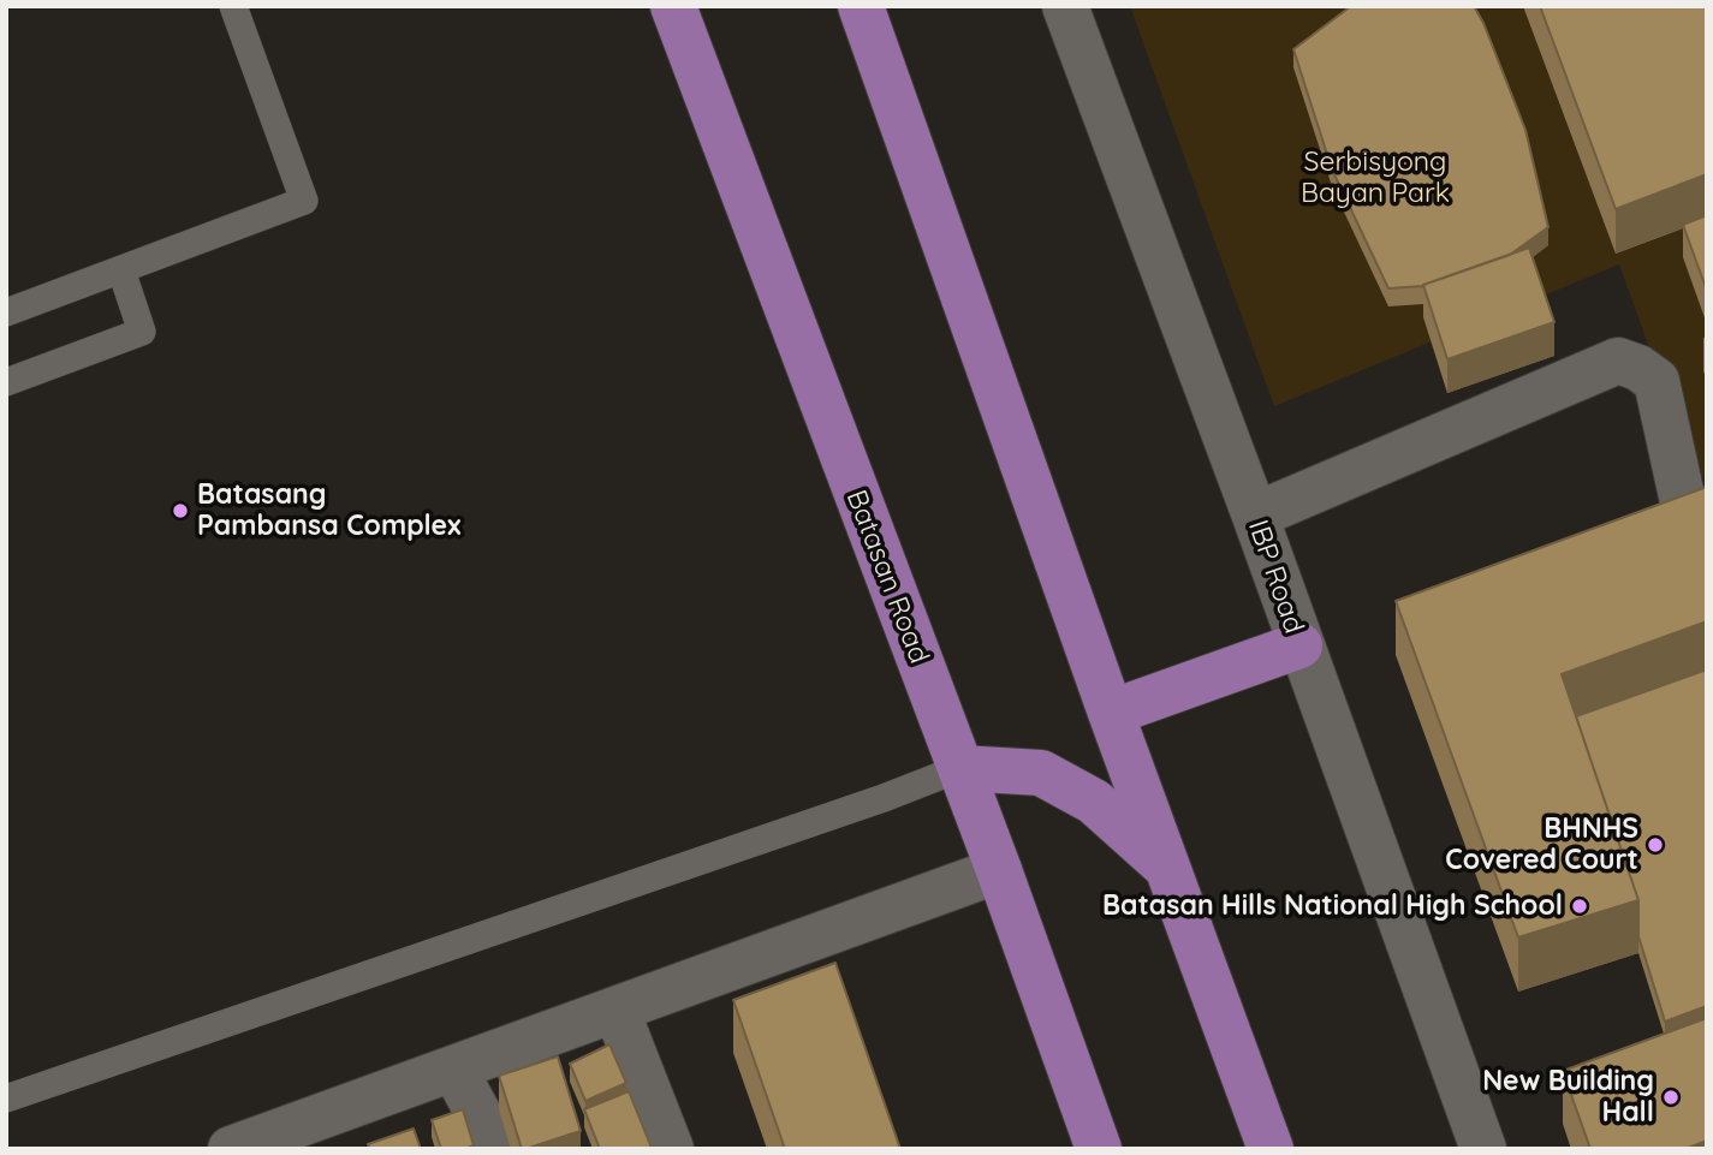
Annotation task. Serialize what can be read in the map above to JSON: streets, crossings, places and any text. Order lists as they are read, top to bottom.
{
  "streets": {
    "main road": ["Batasan Road"],
    "street": ["IBP Road"]
  },
  "parks": ["Serbisyong Bayan Park"],
  "places": [
    "Batasang Pambansa Complex",
    "BHNHS Covered Court",
    "Batasan Hills National High School",
    "New Building Hall"
  ]
}
